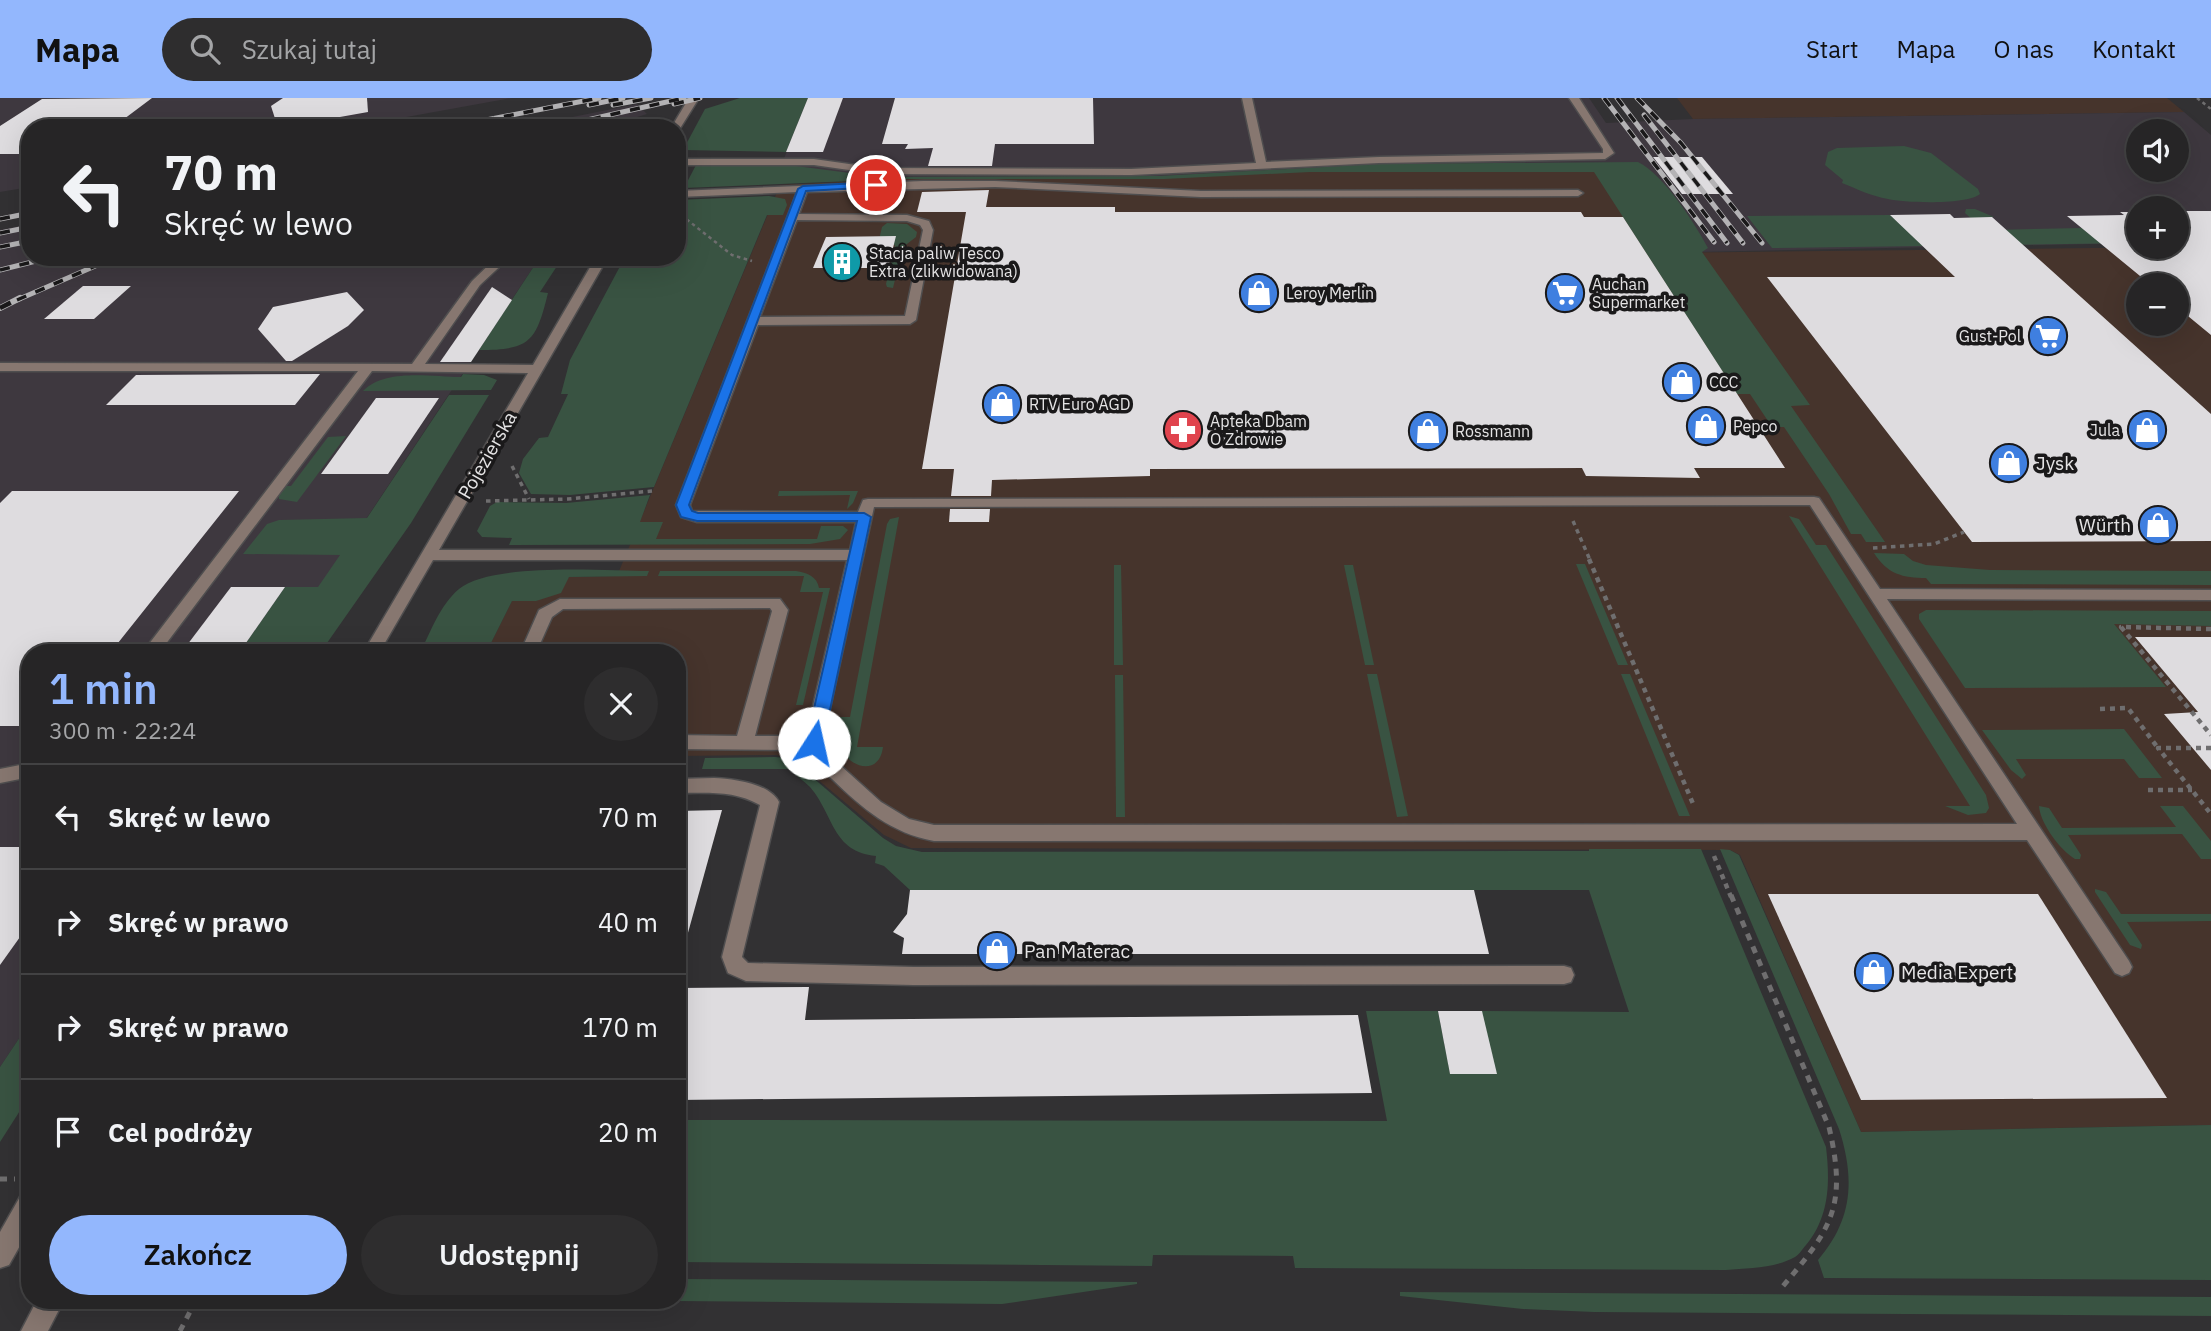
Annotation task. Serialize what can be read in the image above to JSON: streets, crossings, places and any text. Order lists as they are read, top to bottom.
{
  "streets": {
    "street": ["Pojezierska"]
  },
  "places": {
    "building": ["Stacja paliw Tesco Extra (zlikwidowana)"],
    "shop": [
      "Leroy Merlin",
      "CCC",
      "RTV Euro AGD",
      "Pepco",
      "Jula",
      "Rossmann",
      "Jysk",
      "Würth",
      "Pan Materac",
      "Media Expert"
    ],
    "supermarket": ["Auchan Supermarket", "Gust-Pol"],
    "pharmacy": ["Apteka Dbam O Zdrowie"]
  },
  "page": {
    "header": "Mapa",
    "search": "Szukaj tutaj",
    "nav": [
      "Start",
      "Mapa",
      "O nas",
      "Kontakt"
    ],
    "map_buttons": ["+", "−"],
    "turn": ["70 m", "Skręć w lewo"],
    "heading": ["1 min", "300 m · 22:24"],
    "list": [
      {
        "name": "Skręć w lewo",
        "value": "70 m"
      },
      {
        "name": "Skręć w prawo",
        "value": "40 m"
      },
      {
        "name": "Skręć w prawo",
        "value": "170 m"
      },
      {
        "name": "Cel podróży",
        "value": "20 m"
      }
    ],
    "buttons": ["Zakończ", "Udostępnij"]
  }
}
